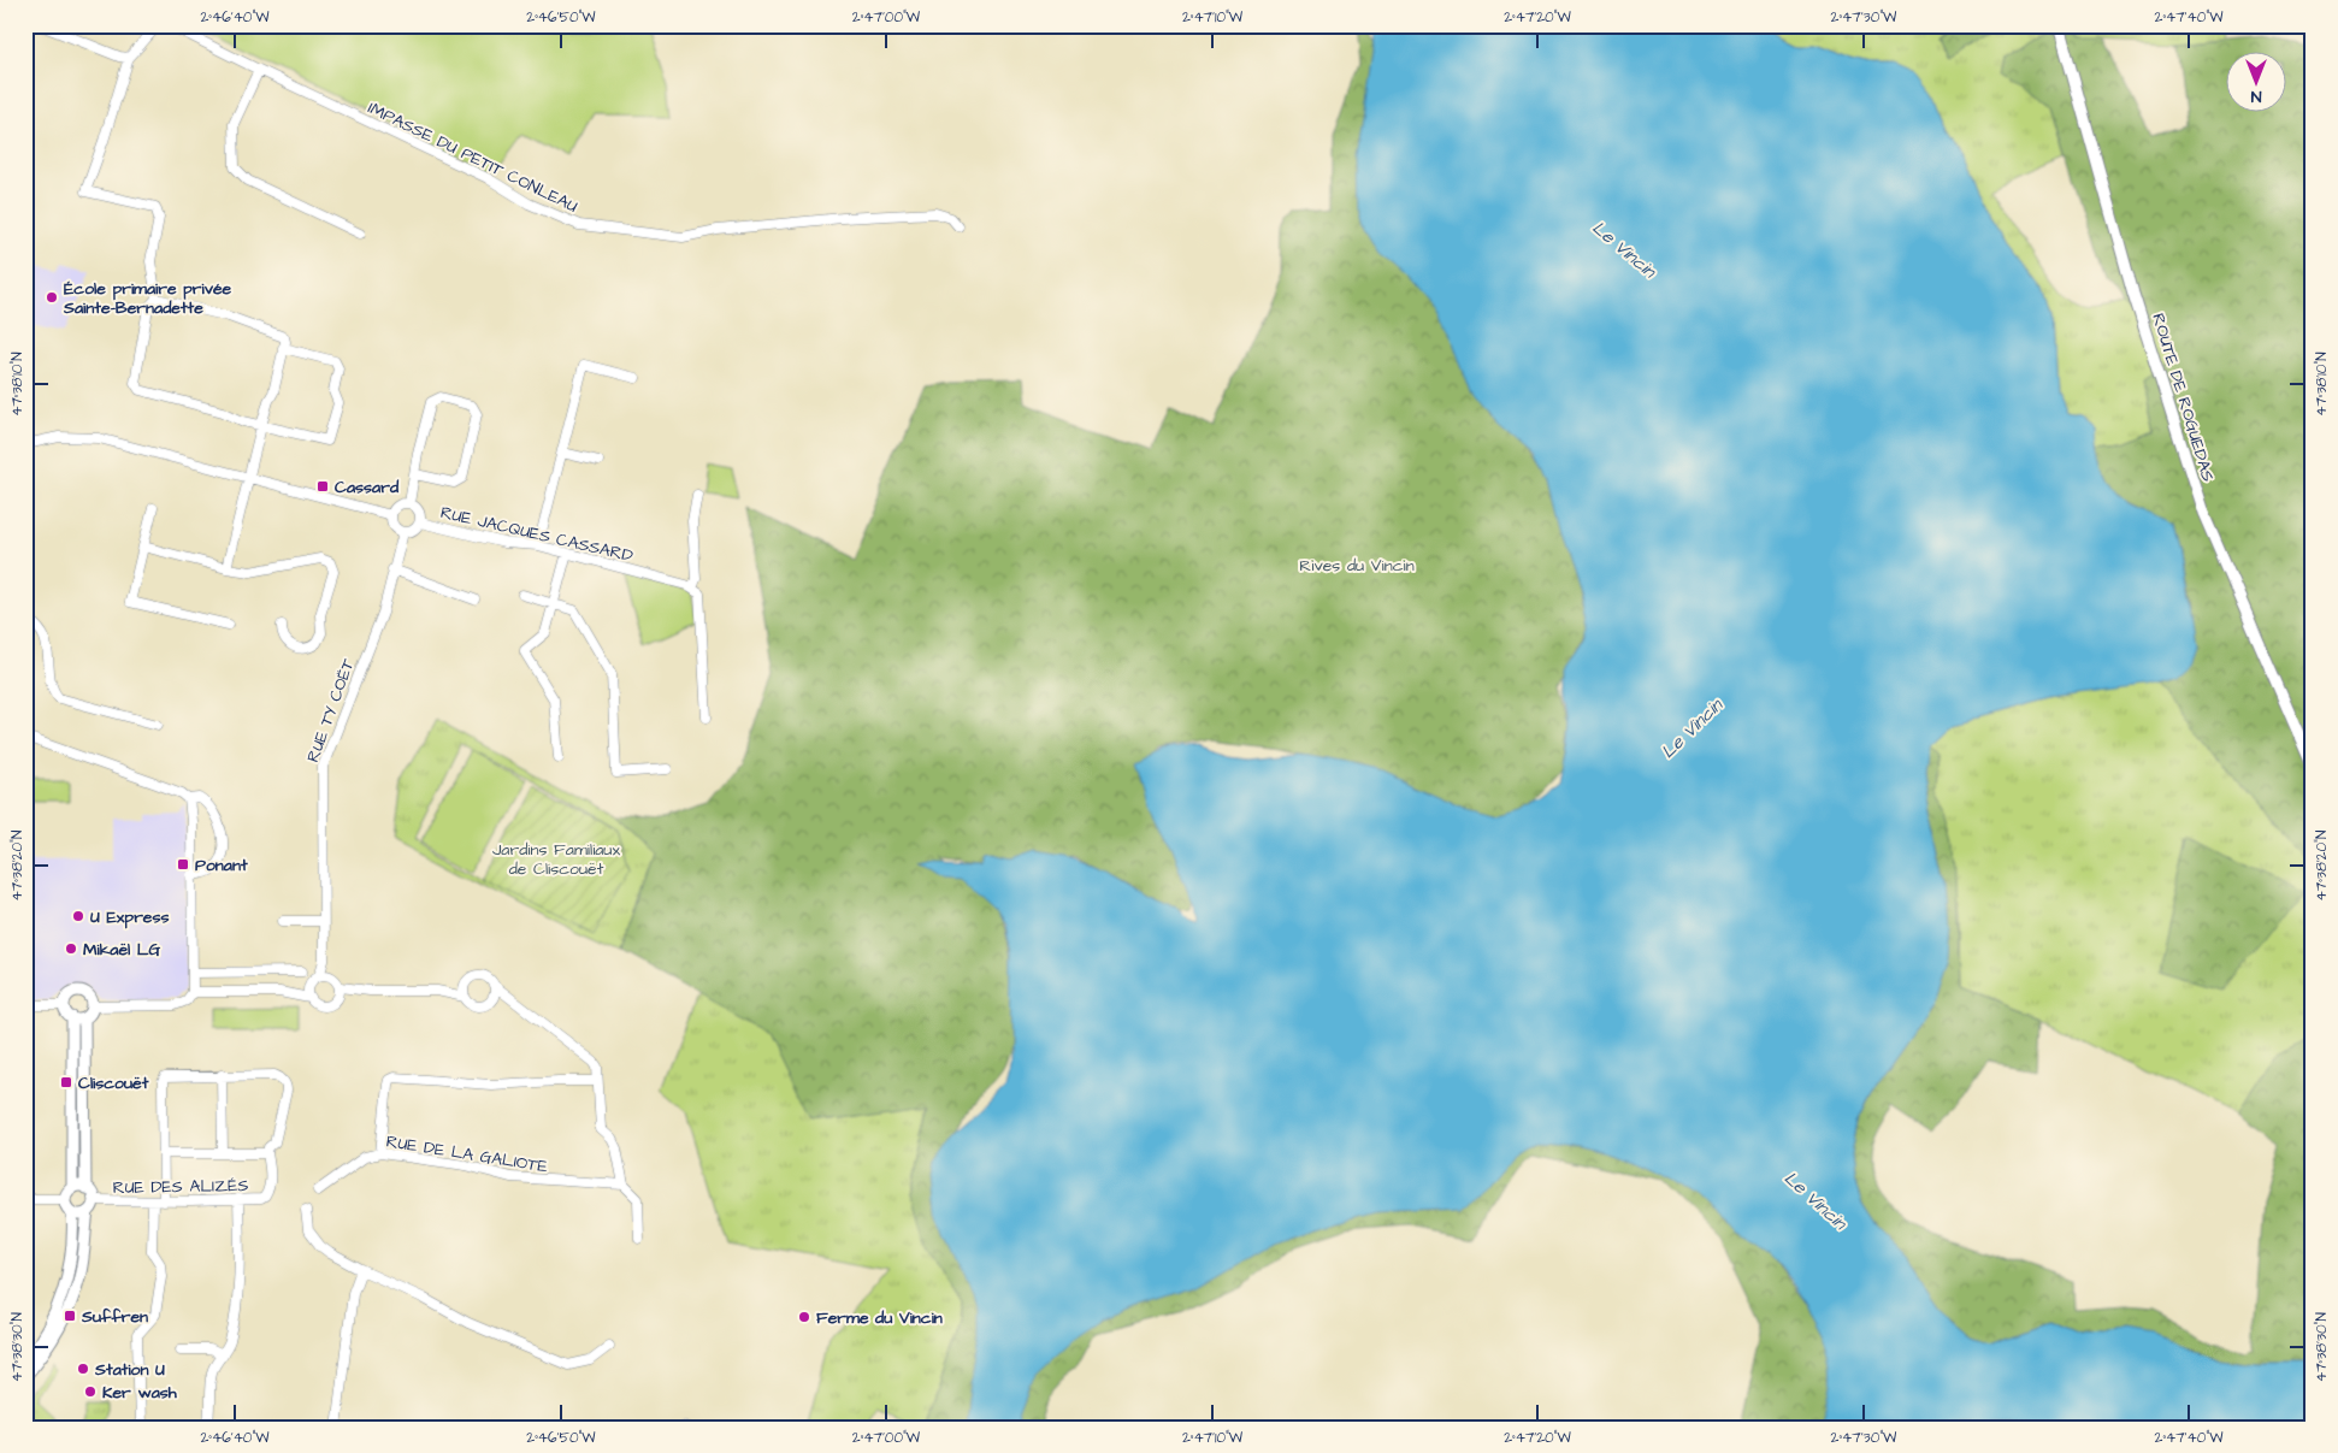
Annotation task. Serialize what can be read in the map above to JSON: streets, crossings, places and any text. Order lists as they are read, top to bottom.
{
  "streets": {
    "street": [
      "IMPASSE DU PETIT CONLEAU",
      "ROUTE DE ROGUEDAS",
      "RUE JACQUES CASSARD",
      "RUE TY COËT",
      "RUE DE LA GALIOTE",
      "RUE DES ALIZÉS"
    ]
  },
  "crossings": [
    ["RUE JACQUES CASSARD", "RUE TY COËT"]
  ],
  "water": ["Le Vincin"],
  "parks": ["Rives du Vincin", "Jardins Familiaux de Cliscouët"],
  "places": {
    "other": [
      "École primaire privée Sainte-Bernadette",
      "U Express",
      "Mikaël LG",
      "Ferme du Vincin",
      "Station U",
      "Ker wash"
    ],
    "transit": [
      "Cassard",
      "Ponant",
      "Cliscouët",
      "Suffren"
    ]
  },
  "north": "bottom",
  "coordinates": [
    "2°46'40\"W",
    "2°46'50\"W",
    "2°47'00\"W",
    "2°47'10\"W",
    "2°47'20\"W",
    "2°47'30\"W",
    "2°47'40\"W",
    "47°38'10\"N",
    "47°38'20\"N",
    "47°38'30\"N"
  ]
}
